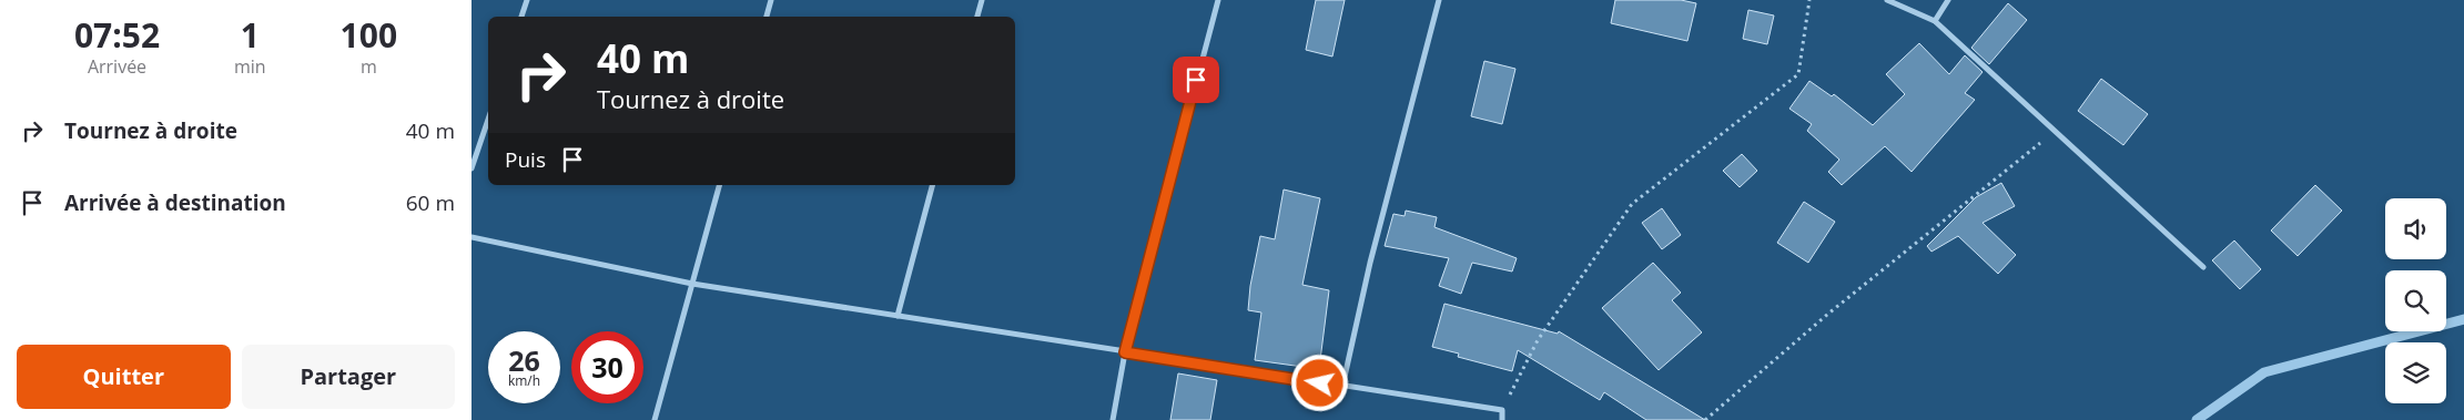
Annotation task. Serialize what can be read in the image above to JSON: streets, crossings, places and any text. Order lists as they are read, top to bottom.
{
  "page": {
    "eta": [
      "07:52",
      "Arrivée",
      "1",
      "min",
      "100",
      "m"
    ],
    "turn": ["40 m", "Tournez à droite"],
    "list": [
      {
        "name": "Tournez à droite",
        "value": "40 m"
      },
      {
        "name": "Arrivée à destination",
        "value": "60 m"
      }
    ],
    "then": "Puis",
    "speed": "26 km/h",
    "limit": "30",
    "buttons": ["Quitter", "Partager"]
  }
}
